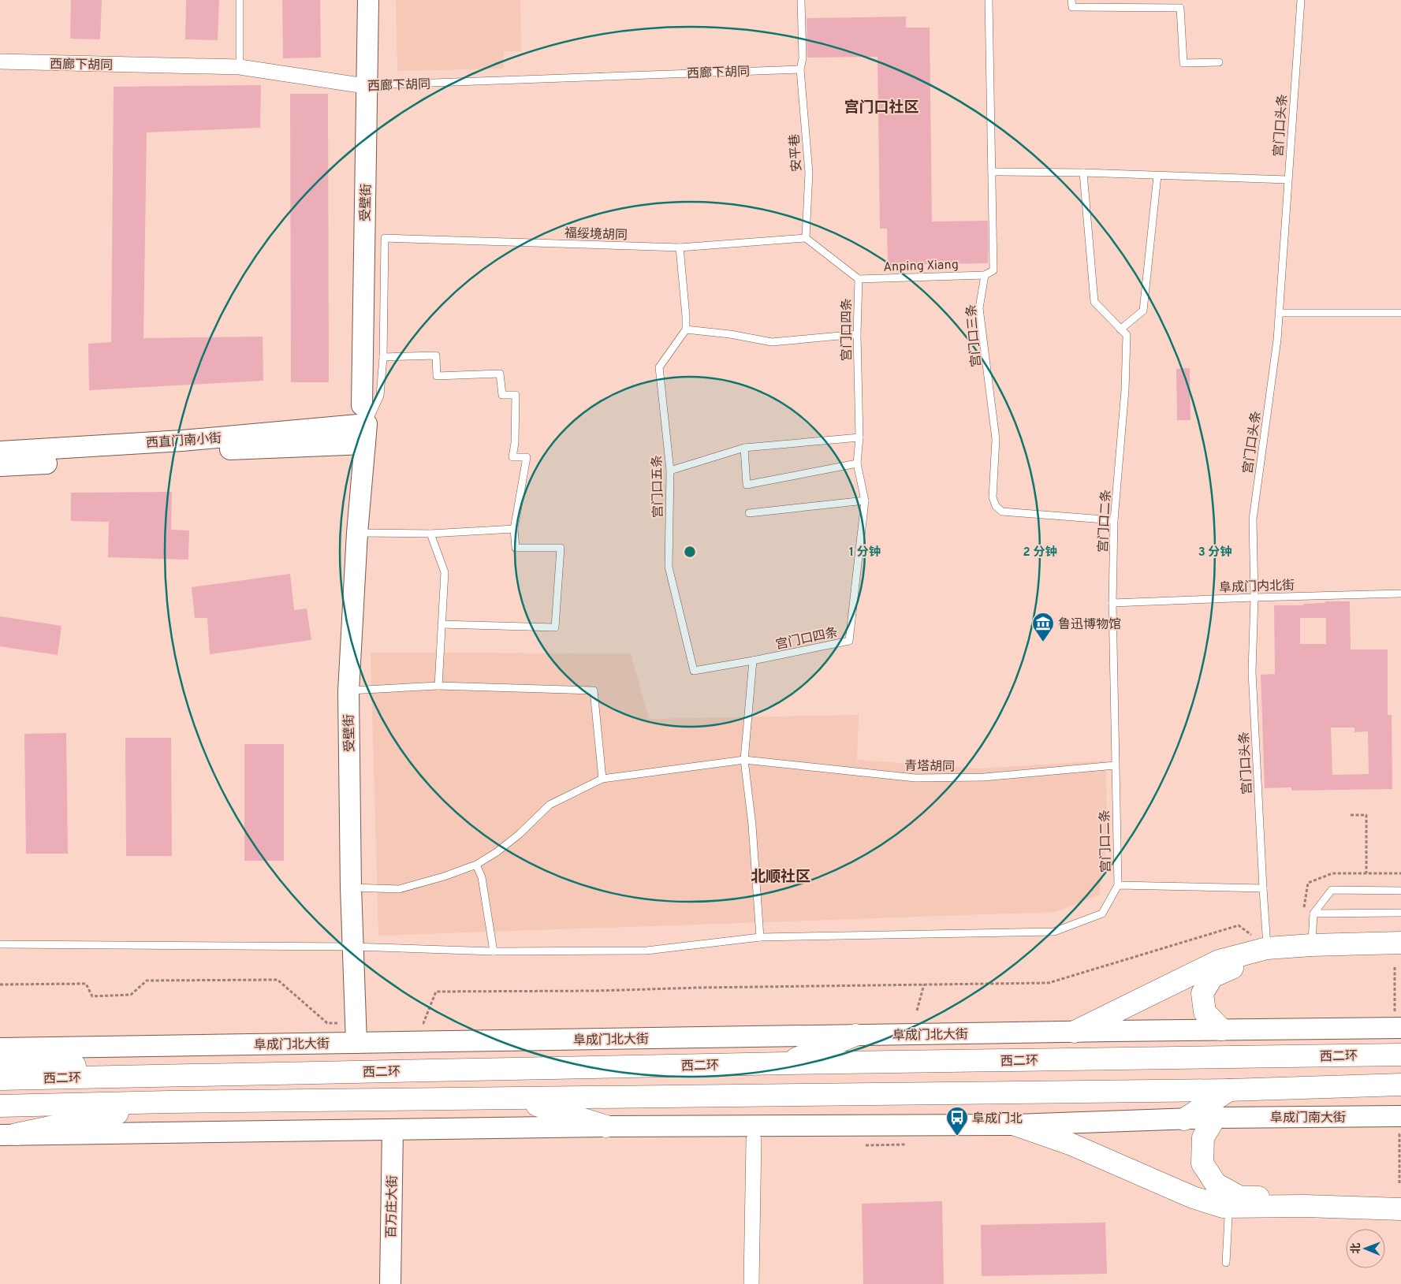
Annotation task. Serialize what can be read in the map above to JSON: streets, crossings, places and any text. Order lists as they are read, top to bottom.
{
  "streets": {
    "main road": ["西二环"],
    "street": [
      "西廊下胡同",
      "受壁街",
      "西直门南小街",
      "阜成门北大街",
      "阜成门南大街",
      "百万庄大街"
    ],
    "lane": [
      "宫门口头条",
      "安平巷",
      "福绥境胡同",
      "Anping Xiang",
      "宫门口四条",
      "宫门口三条",
      "宫门口五条",
      "宫门口二条",
      "阜成门内北街",
      "青塔胡同"
    ]
  },
  "crossings": [
    ["西廊下胡同", "安平巷"],
    ["宫门口头条", "阜成门内北街"],
    ["安平巷", "福绥境胡同"],
    ["受壁街", "西直门南小街"],
    ["受壁街", "青塔胡同"],
    ["受壁街", "阜成门北大街"],
    ["Anping Xiang", "宫门口四条"],
    ["Anping Xiang", "宫门口三条"],
    ["宫门口四条", "宫门口五条"],
    ["宫门口三条", "宫门口二条"],
    ["宫门口二条", "阜成门内北街"],
    ["宫门口二条", "青塔胡同"]
  ],
  "districts": ["宫门口社区", "北顺社区"],
  "places": {
    "museum": ["鲁迅博物馆"],
    "bus stop": ["阜成门北"]
  },
  "north": "left",
  "rings": ["1 分钟", "2 分钟", "3 分钟"]
}
